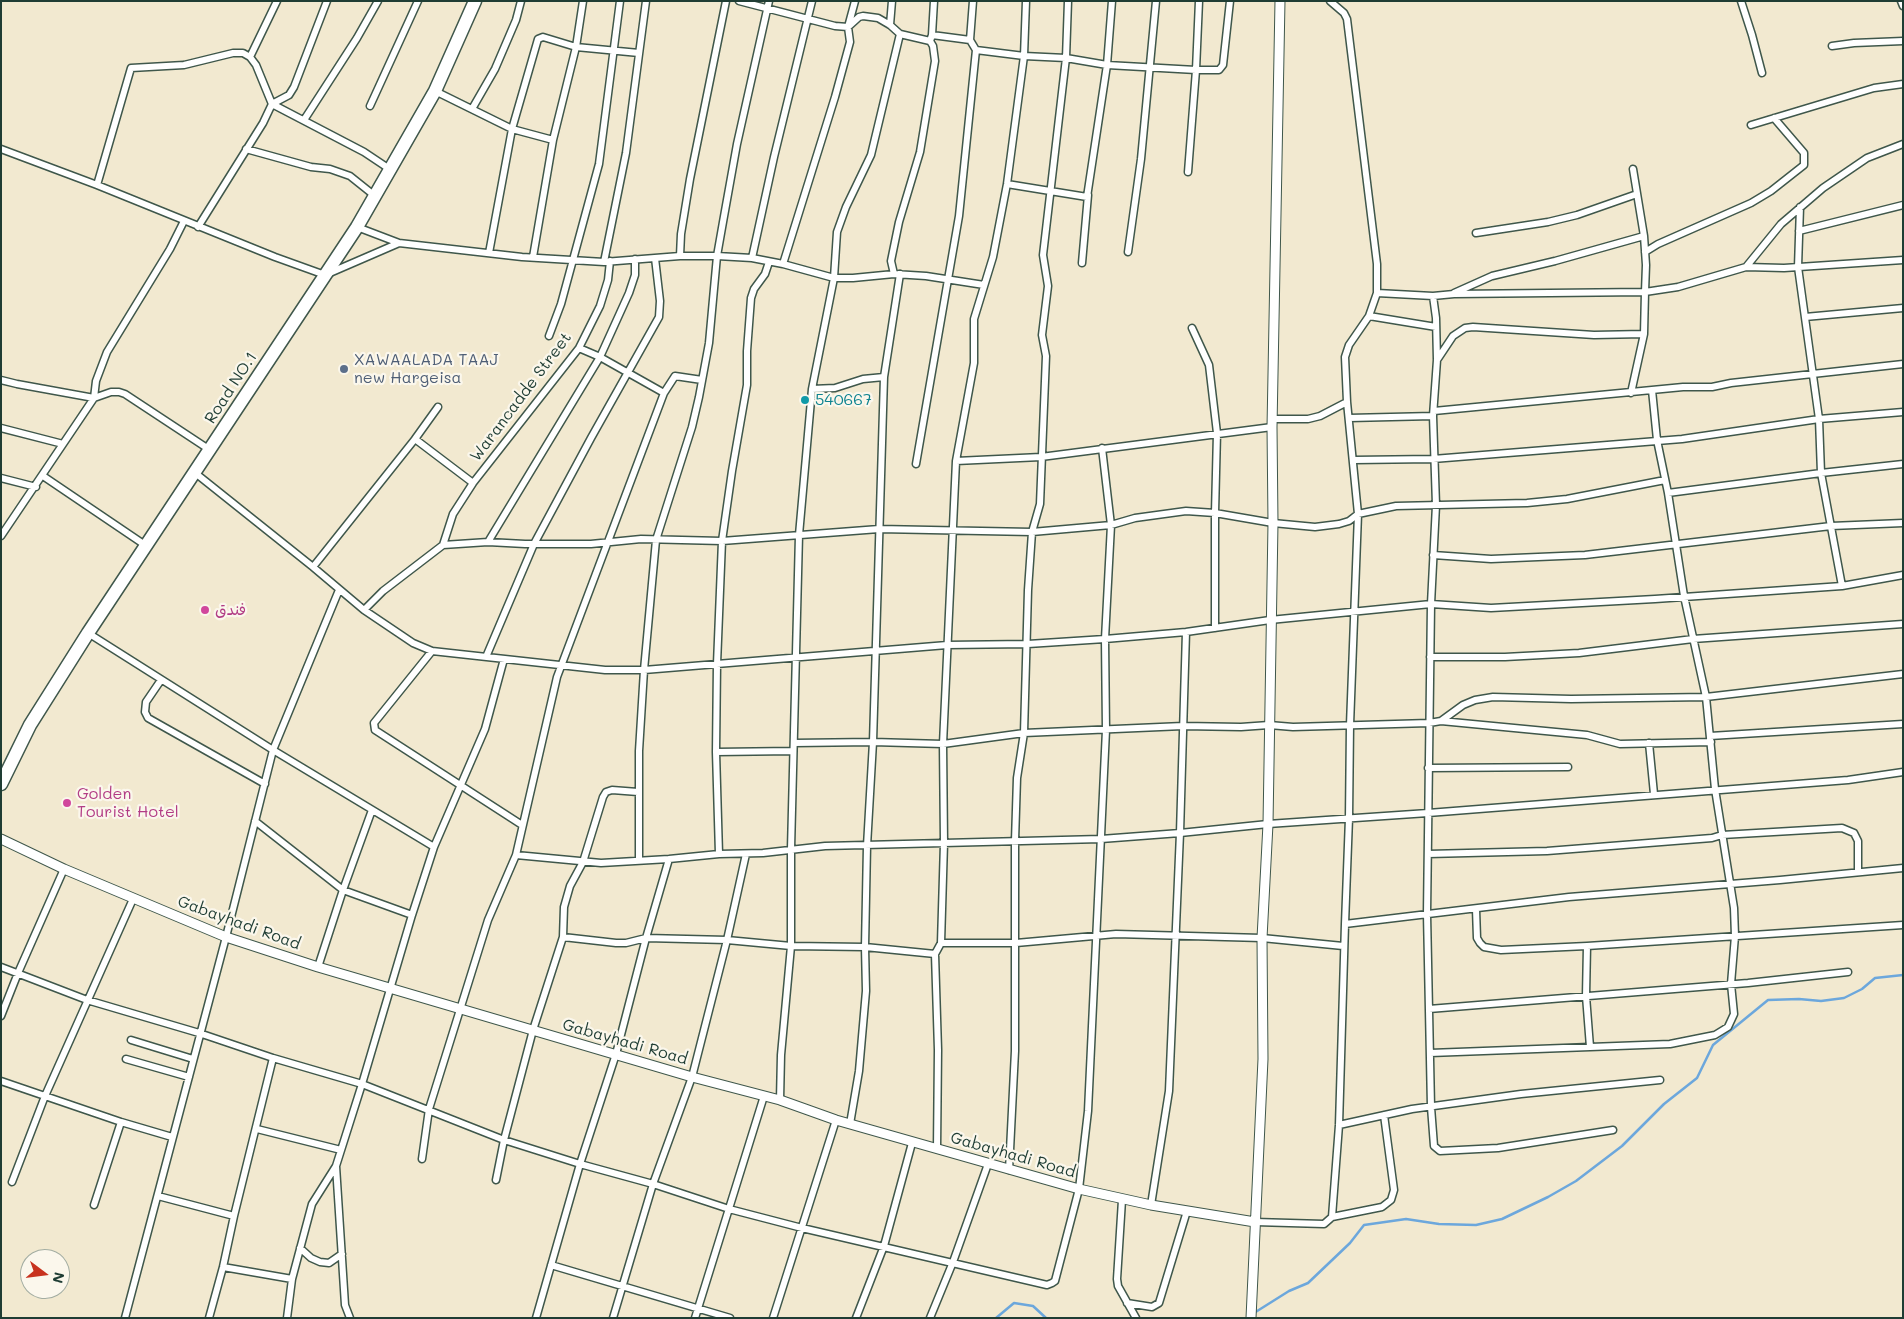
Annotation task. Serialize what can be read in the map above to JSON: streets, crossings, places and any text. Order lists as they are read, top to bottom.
{
  "streets": {
    "highway": ["Road NO.1"],
    "street": ["Warancadde Street", "Gabayhadi Road"]
  },
  "places": [
    "XAWAALADA TAAJ new Hargeisa",
    "540667",
    "فندق",
    "Golden Tourist Hotel"
  ],
  "north": "right"
}
